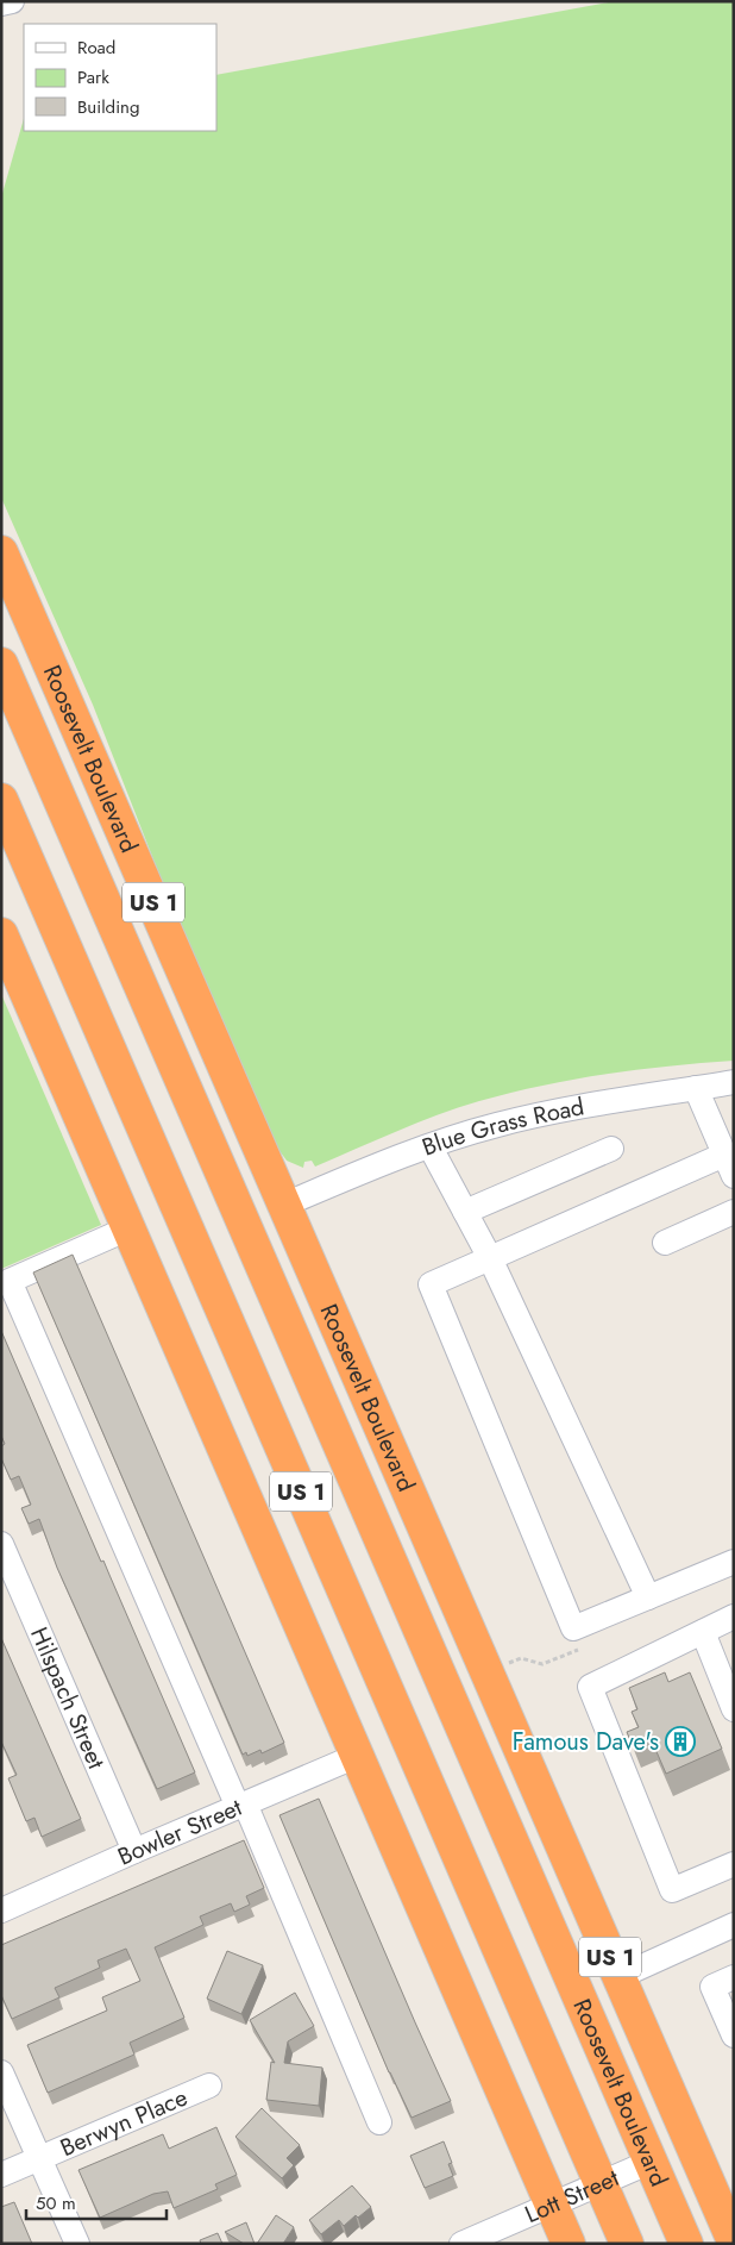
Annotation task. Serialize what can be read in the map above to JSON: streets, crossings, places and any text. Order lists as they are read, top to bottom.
{
  "streets": {
    "highway": ["Roosevelt Boulevard", "US 1"],
    "street": [
      "Blue Grass Road",
      "Hilspach Street",
      "Bowler Street",
      "Berwyn Place",
      "Lott Street"
    ]
  },
  "crossings": [
    ["Roosevelt Boulevard", "Blue Grass Road"],
    ["Roosevelt Boulevard", "Lott Street"],
    ["US 1", "Bowler Street"],
    ["US 1", "Lott Street"],
    ["Hilspach Street", "Bowler Street"]
  ],
  "places": {
    "building": ["Famous Dave's"]
  },
  "legend": ["Road", "Park", "Building"],
  "scale_bar": "50 m"
}
